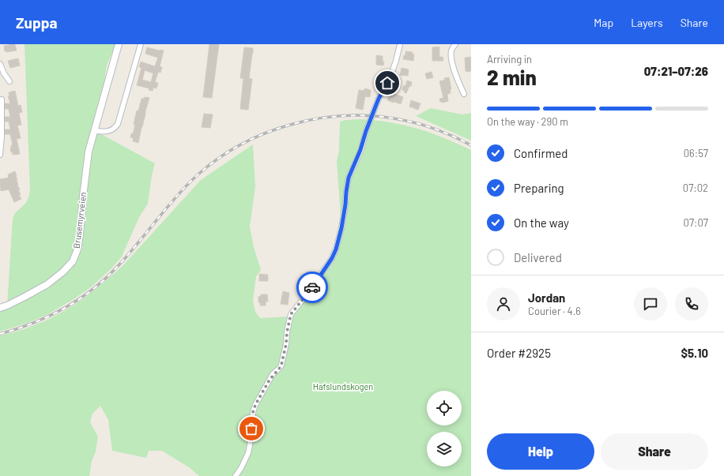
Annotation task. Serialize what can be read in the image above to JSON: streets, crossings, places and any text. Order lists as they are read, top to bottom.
{
  "streets": {
    "street": ["Brusemyrveien"]
  },
  "parks": ["Hafslundskogen"],
  "page": {
    "header": "Zuppa",
    "nav": ["Map", "Layers", "Share"],
    "heading": ["2 min", "Arriving in", "07:21–07:26"],
    "panel": [
      "Jordan",
      "Courier · 4.6",
      "Order #2925",
      "$5.10"
    ],
    "bar": "On the way · 290 m",
    "list": [
      ["Confirmed", "06:57"],
      ["Preparing", "07:02"],
      ["On the way", "07:07"],
      "Delivered"
    ],
    "buttons": ["Help", "Share"]
  }
}
